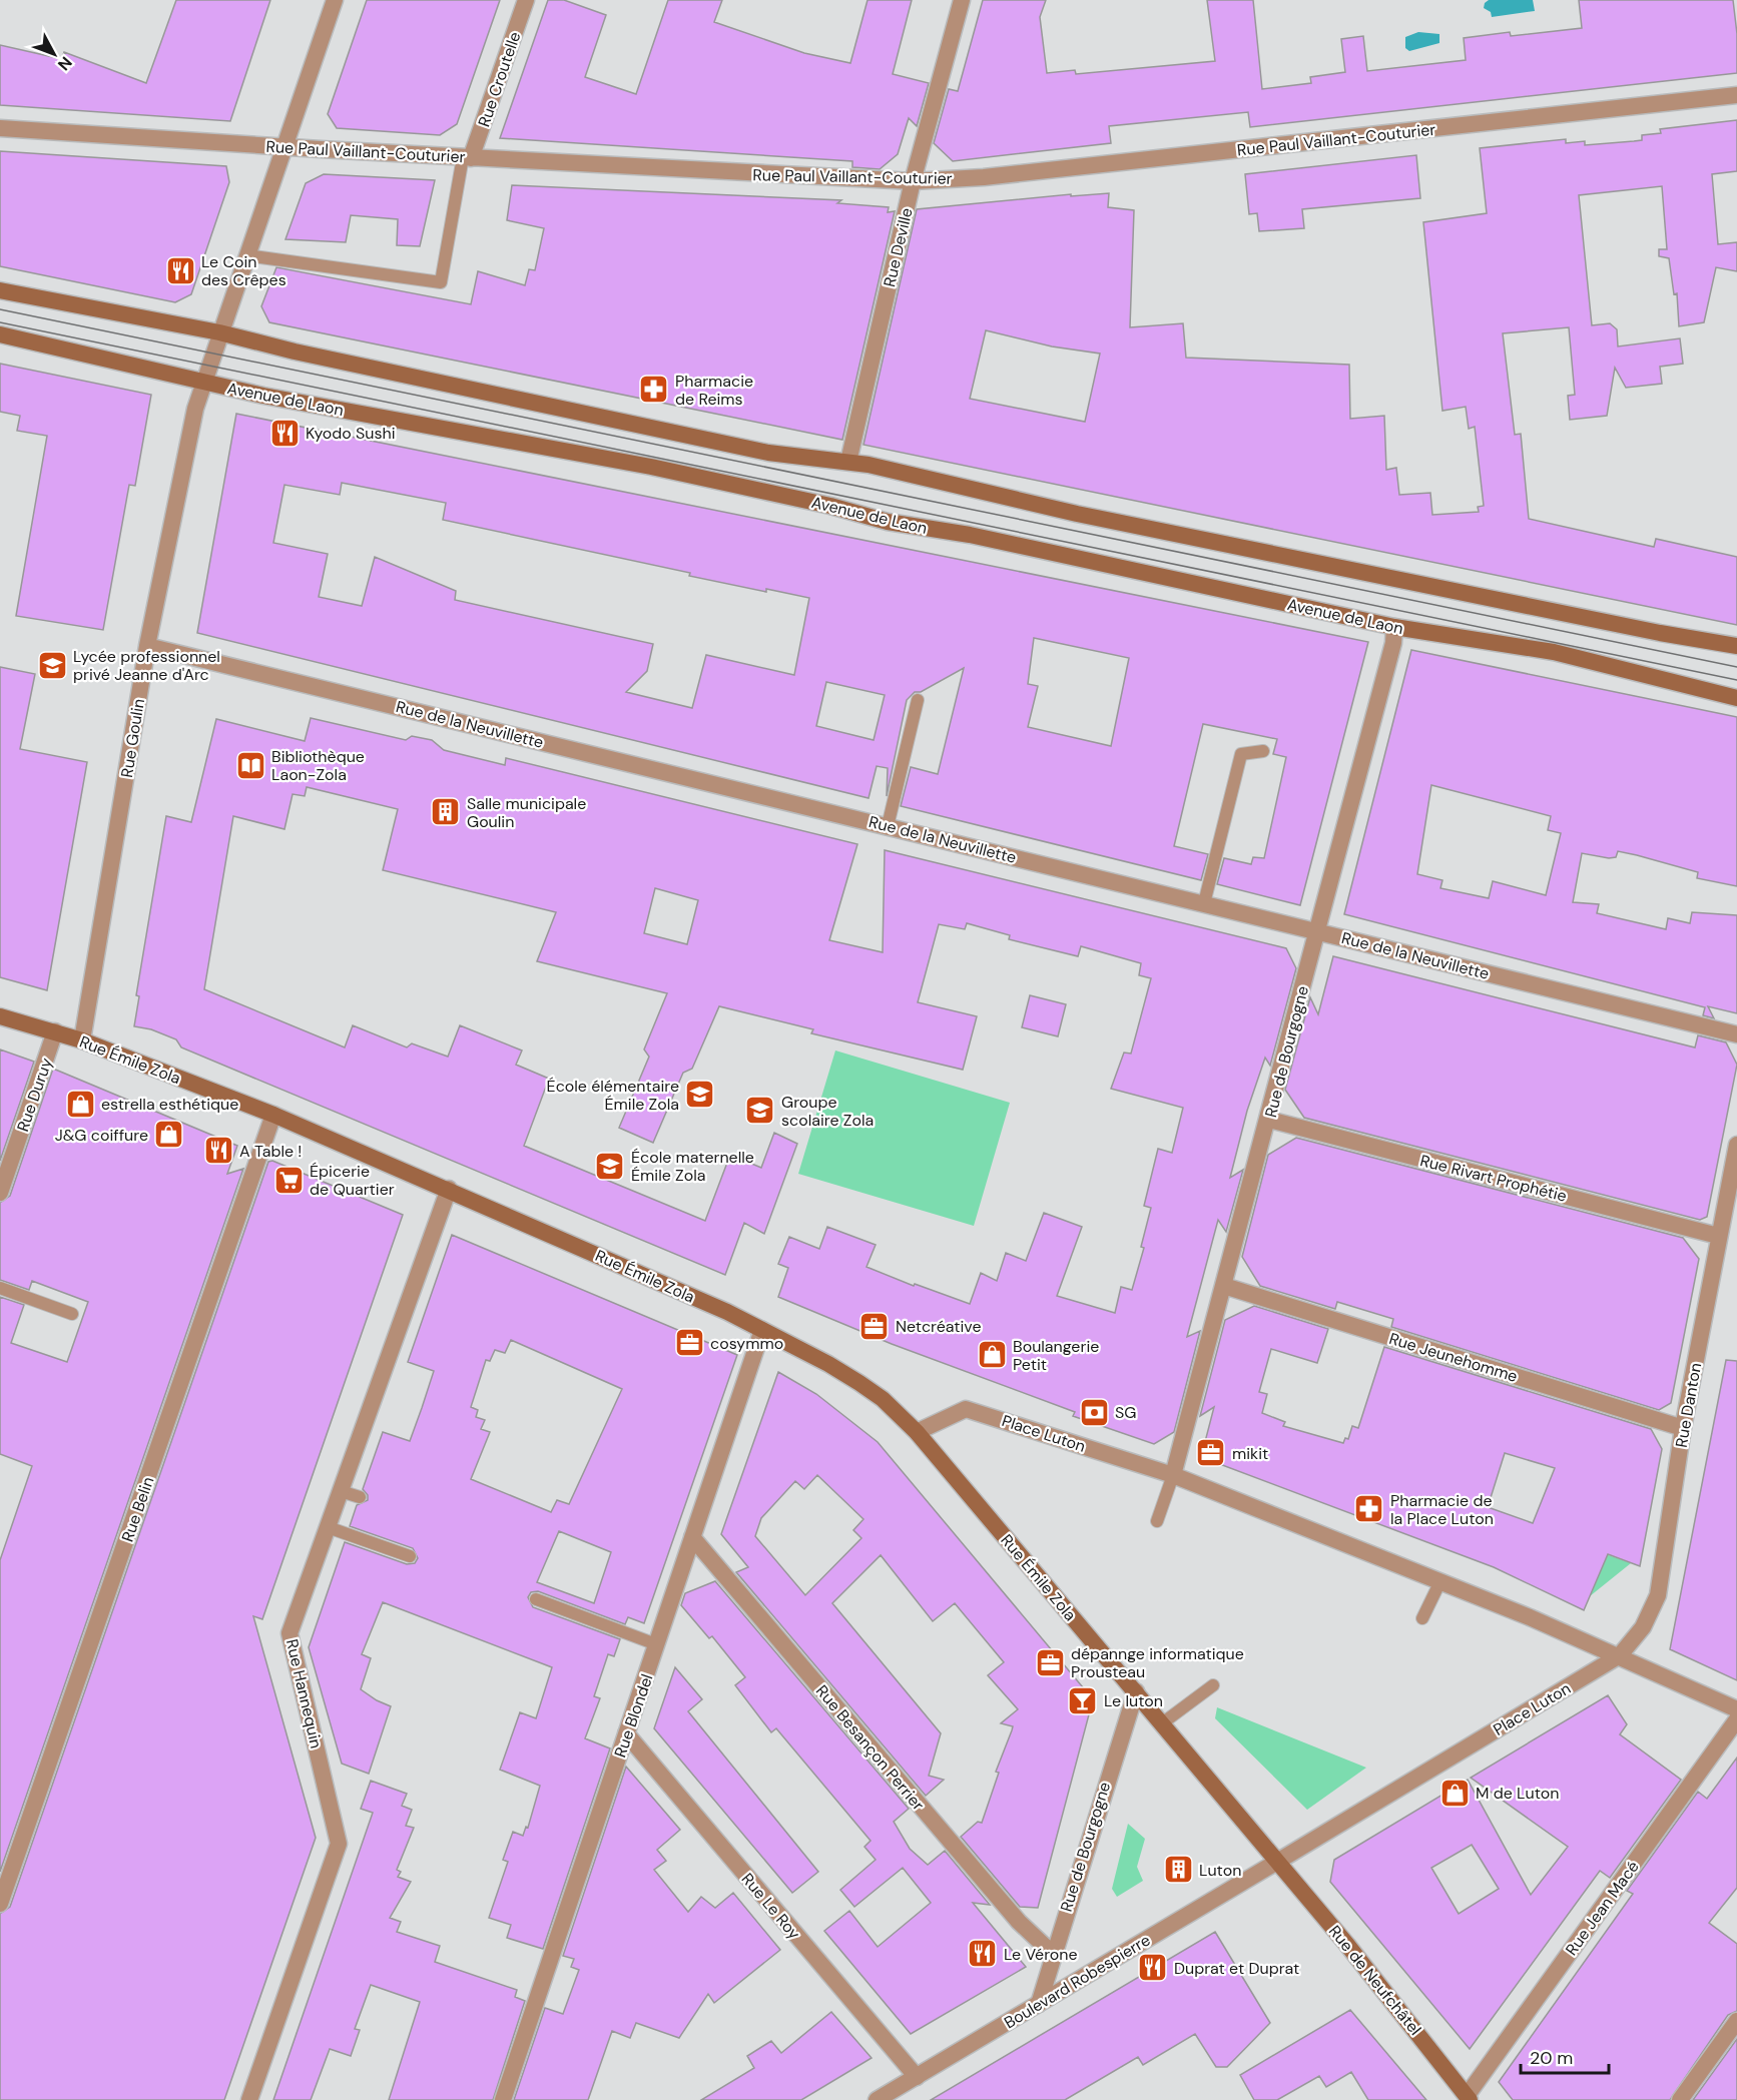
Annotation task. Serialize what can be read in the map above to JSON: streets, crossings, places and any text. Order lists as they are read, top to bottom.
{
  "streets": {
    "main road": ["Avenue de Laon", "Rue Émile Zola", "Rue de Neufchâtel"],
    "street": [
      "Rue Croutelle",
      "Rue Paul Vaillant-Couturier",
      "Rue Deville",
      "Rue de la Neuvillette",
      "Rue Goulin",
      "Rue de Bourgogne",
      "Rue Duruy",
      "Rue Rivart Prophétie",
      "Rue Jeunehomme",
      "Rue Danton",
      "Place Luton",
      "Rue Belin",
      "Rue Hannequin",
      "Rue Blondel",
      "Rue Besançon Perrier",
      "Rue Le Roy",
      "Rue Jean Macé",
      "Boulevard Robespierre"
    ]
  },
  "crossings": [
    ["Rue Croutelle", "Rue Paul Vaillant-Couturier"],
    ["Rue Paul Vaillant-Couturier", "Rue Deville"],
    ["Rue Paul Vaillant-Couturier", "Rue Goulin"],
    ["Avenue de Laon", "Rue Goulin"],
    ["Avenue de Laon", "Rue de Bourgogne"],
    ["Rue de la Neuvillette", "Rue Goulin"],
    ["Rue de la Neuvillette", "Rue de Bourgogne"],
    ["Rue Goulin", "Rue Émile Zola"],
    ["Rue de Bourgogne", "Rue Émile Zola"],
    ["Rue de Bourgogne", "Rue Rivart Prophétie"],
    ["Rue de Bourgogne", "Rue Jeunehomme"],
    ["Rue de Bourgogne", "Place Luton"],
    ["Rue de Bourgogne", "Rue Besançon Perrier"],
    ["Rue de Bourgogne", "Boulevard Robespierre"],
    ["Rue Émile Zola", "Rue Duruy"],
    ["Rue Émile Zola", "Place Luton"],
    ["Rue Émile Zola", "Rue Belin"],
    ["Rue Émile Zola", "Rue Hannequin"],
    ["Rue Émile Zola", "Rue Blondel"],
    ["Rue Émile Zola", "Rue de Neufchâtel"],
    ["Rue Émile Zola", "Boulevard Robespierre"],
    ["Rue Rivart Prophétie", "Rue Danton"],
    ["Rue Jeunehomme", "Rue Danton"],
    ["Rue Danton", "Place Luton"],
    ["Place Luton", "Rue de Neufchâtel"],
    ["Place Luton", "Boulevard Robespierre"],
    ["Rue Blondel", "Rue Besançon Perrier"],
    ["Rue Blondel", "Rue Le Roy"],
    ["Rue Le Roy", "Boulevard Robespierre"],
    ["Rue Jean Macé", "Rue de Neufchâtel"],
    ["Rue de Neufchâtel", "Boulevard Robespierre"]
  ],
  "places": {
    "restaurant": [
      "Le Coin des Crêpes",
      "Kyodo Sushi",
      "A Table !",
      "Le Vérone",
      "Duprat et Duprat"
    ],
    "pharmacy": ["Pharmacie de Reims", "Pharmacie de la Place Luton"],
    "school or university": [
      "Lycée professionnel privé Jeanne d'Arc",
      "École élémentaire Émile Zola",
      "Groupe scolaire Zola",
      "École maternelle Émile Zola"
    ],
    "library": ["Bibliothèque Laon-Zola"],
    "building": ["Salle municipale Goulin", "Luton"],
    "shop": [
      "estrella esthétique",
      "J&G coiffure",
      "Boulangerie Petit",
      "M de Luton"
    ],
    "supermarket": ["Épicerie de Quartier"],
    "office": [
      "Netcréative",
      "cosymmo",
      "mikit",
      "dépannge informatique Prousteau"
    ],
    "bank": ["SG"],
    "bar": ["Le luton"]
  },
  "scale_bar": "20 m",
  "north": "bottom right"
}
